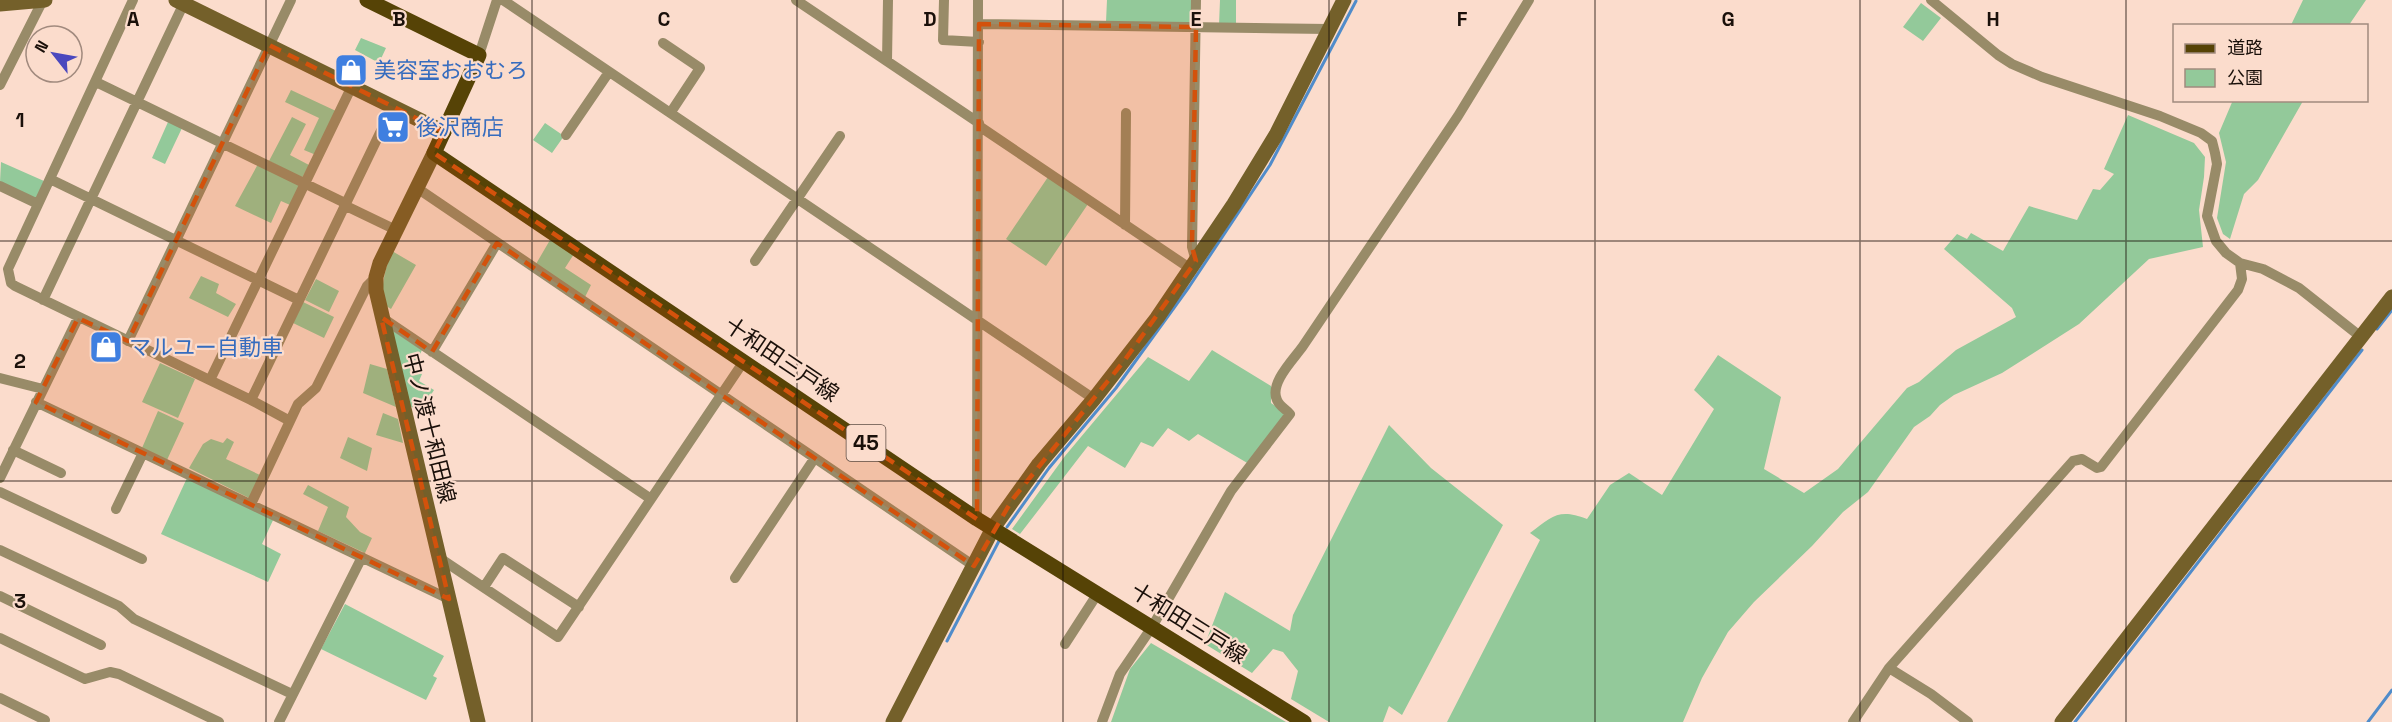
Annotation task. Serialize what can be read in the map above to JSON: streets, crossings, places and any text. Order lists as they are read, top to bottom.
{
  "streets": {
    "main road": ["十和田三戸線", "45"],
    "street": ["中ノ渡十和田線"]
  },
  "crossings": [
    ["十和田三戸線", "中ノ渡十和田線"]
  ],
  "places": {
    "shop": ["美容室おおむろ", "マルユー自動車"],
    "supermarket": ["後沢商店"]
  },
  "legend": ["道路", "公園"],
  "north": "top left",
  "grid": {
    "columns": [
      "A",
      "B",
      "C",
      "D",
      "E",
      "F",
      "G",
      "H"
    ],
    "rows": ["1", "2", "3"]
  }
}
